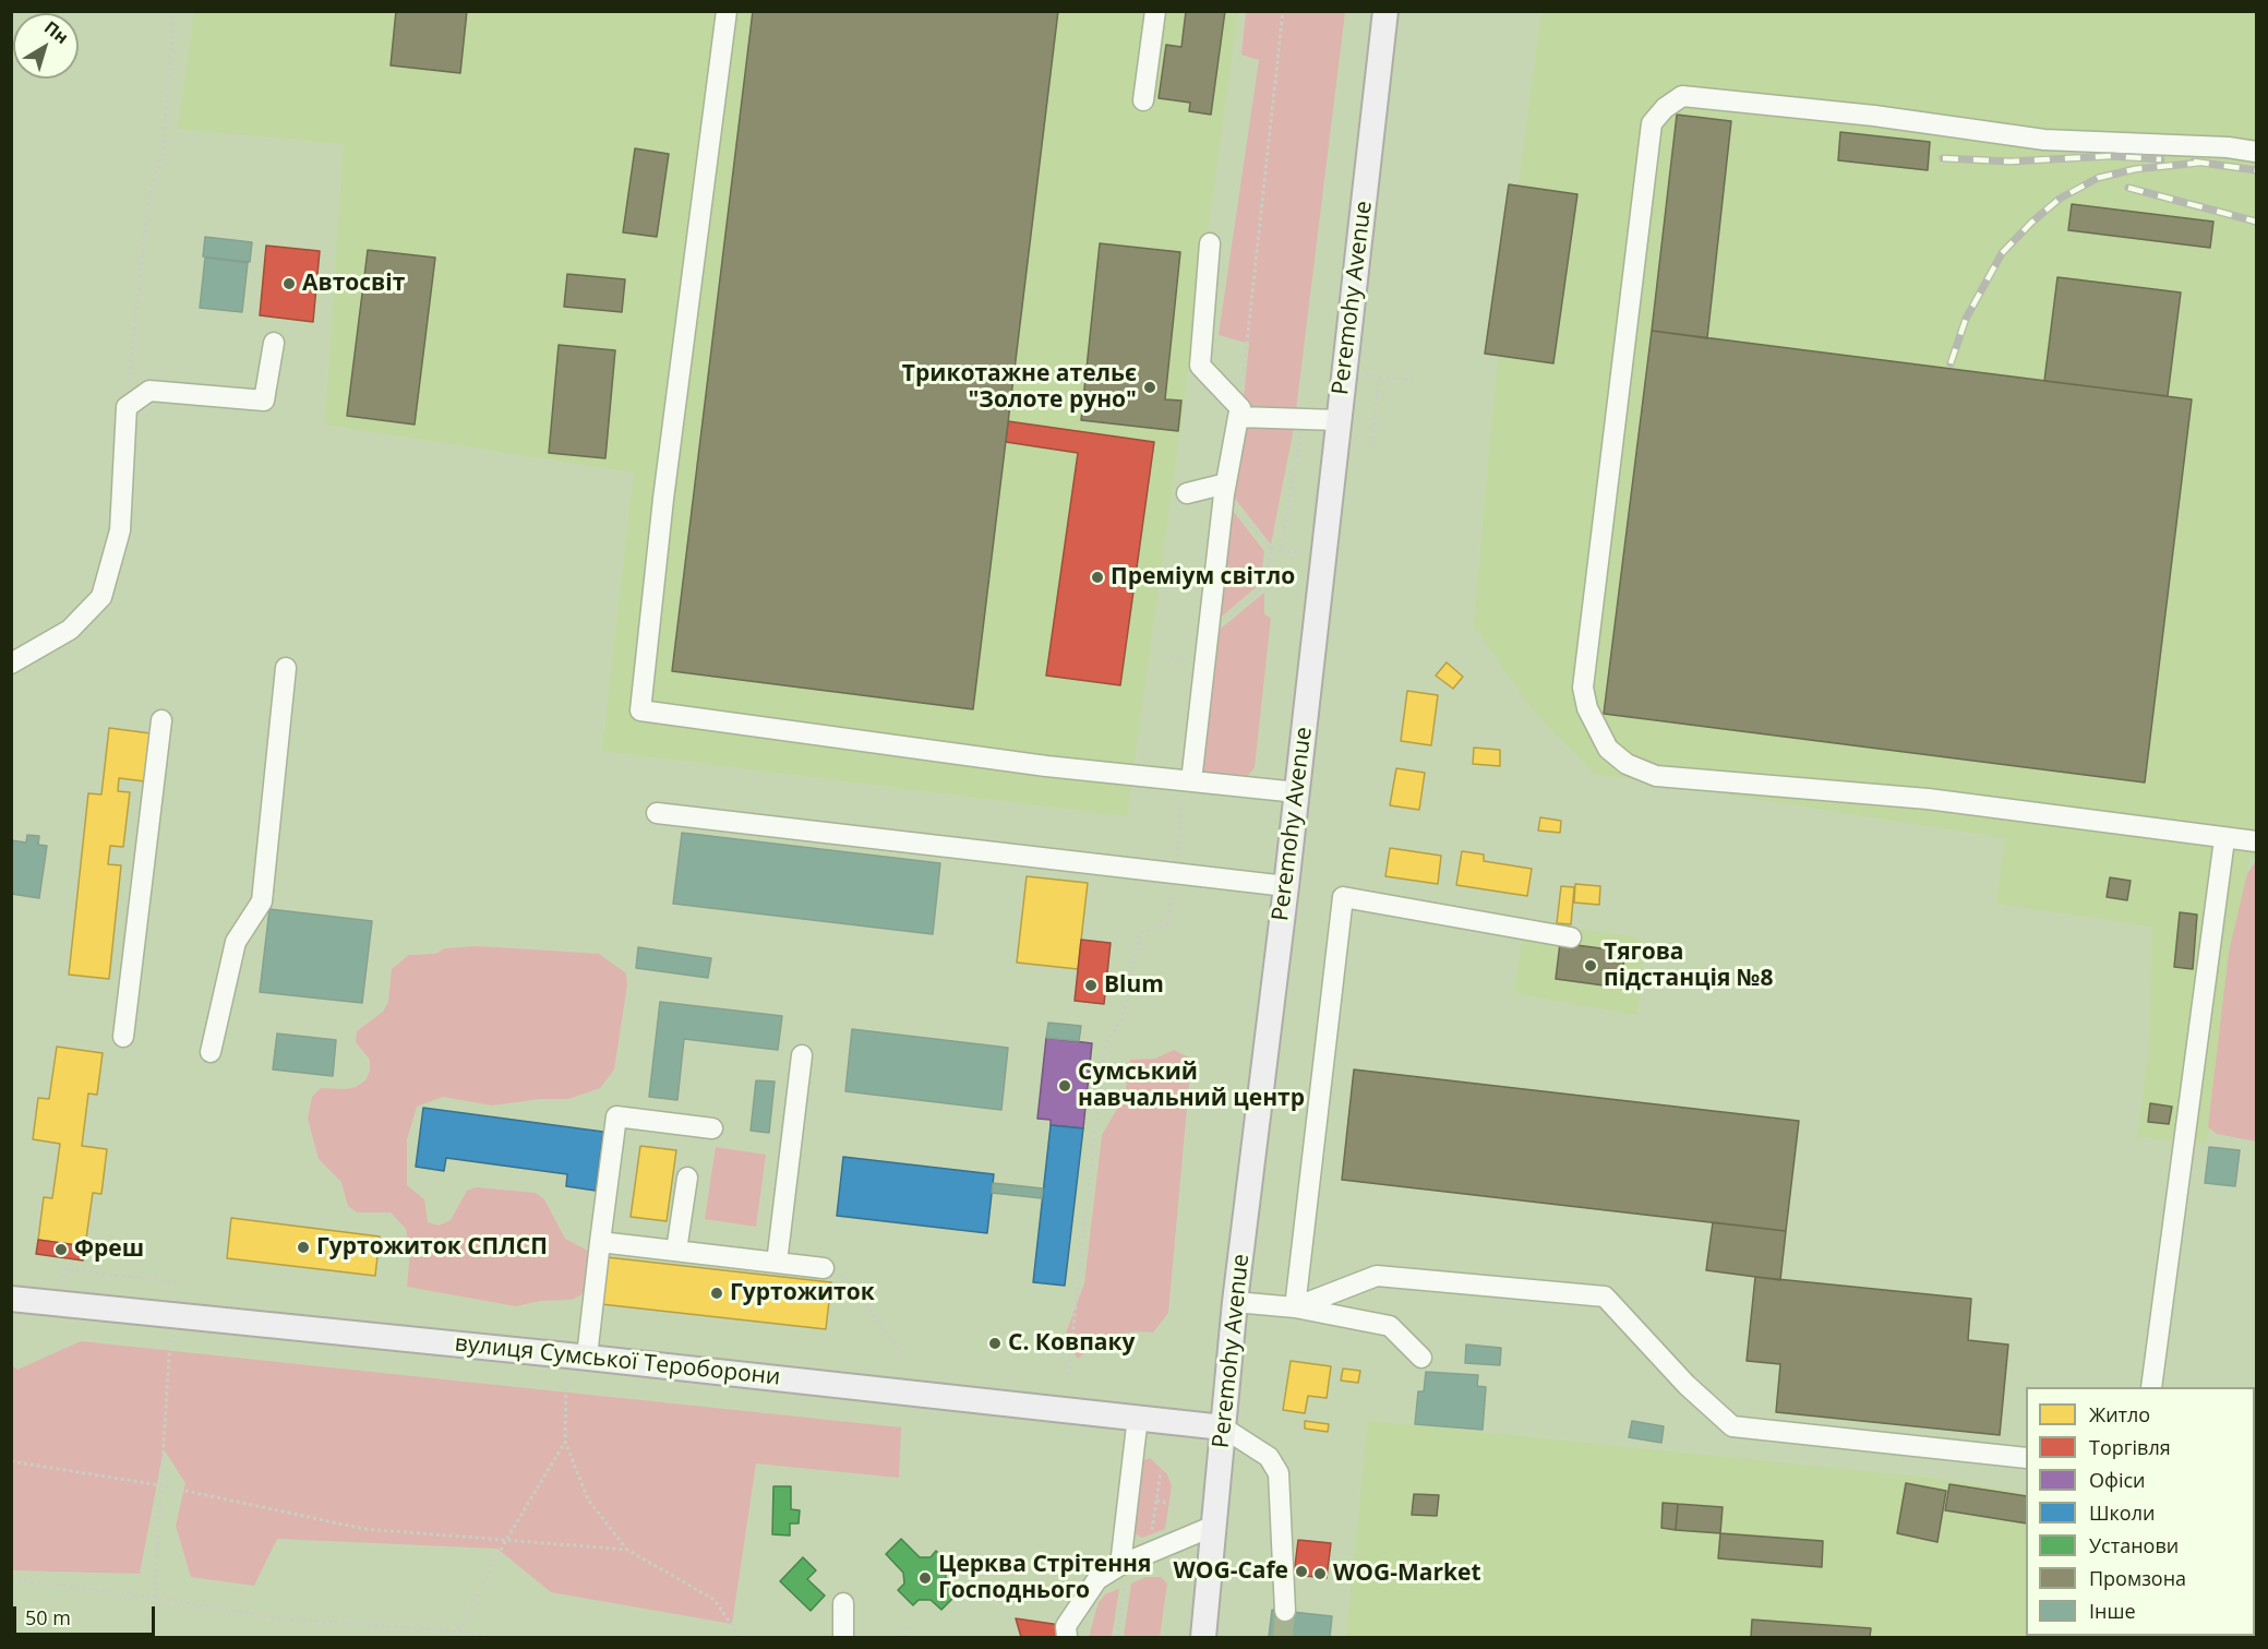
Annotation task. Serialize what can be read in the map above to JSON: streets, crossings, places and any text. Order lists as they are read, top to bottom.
{
  "streets": {
    "main road": ["Peremohy Avenue", "вулиця Сумської Тероборони"]
  },
  "crossings": [
    ["Peremohy Avenue", "вулиця Сумської Тероборони"]
  ],
  "places": [
    "Автосвіт",
    "Трикотажне ательє \"Золоте руно\"",
    "Преміум світло",
    "Тягова підстанція №8",
    "Blum",
    "Сумський навчальний центр",
    "Гуртожиток СПЛСП",
    "Фреш",
    "Гуртожиток",
    "С. Ковпаку",
    "WOG-Cafe",
    "WOG-Market",
    "Церква Стрітення Господнього"
  ],
  "legend": [
    "Житло",
    "Торгівля",
    "Офіси",
    "Школи",
    "Установи",
    "Промзона",
    "Інше"
  ],
  "scale_bar": "50 m",
  "north": "top right"
}
